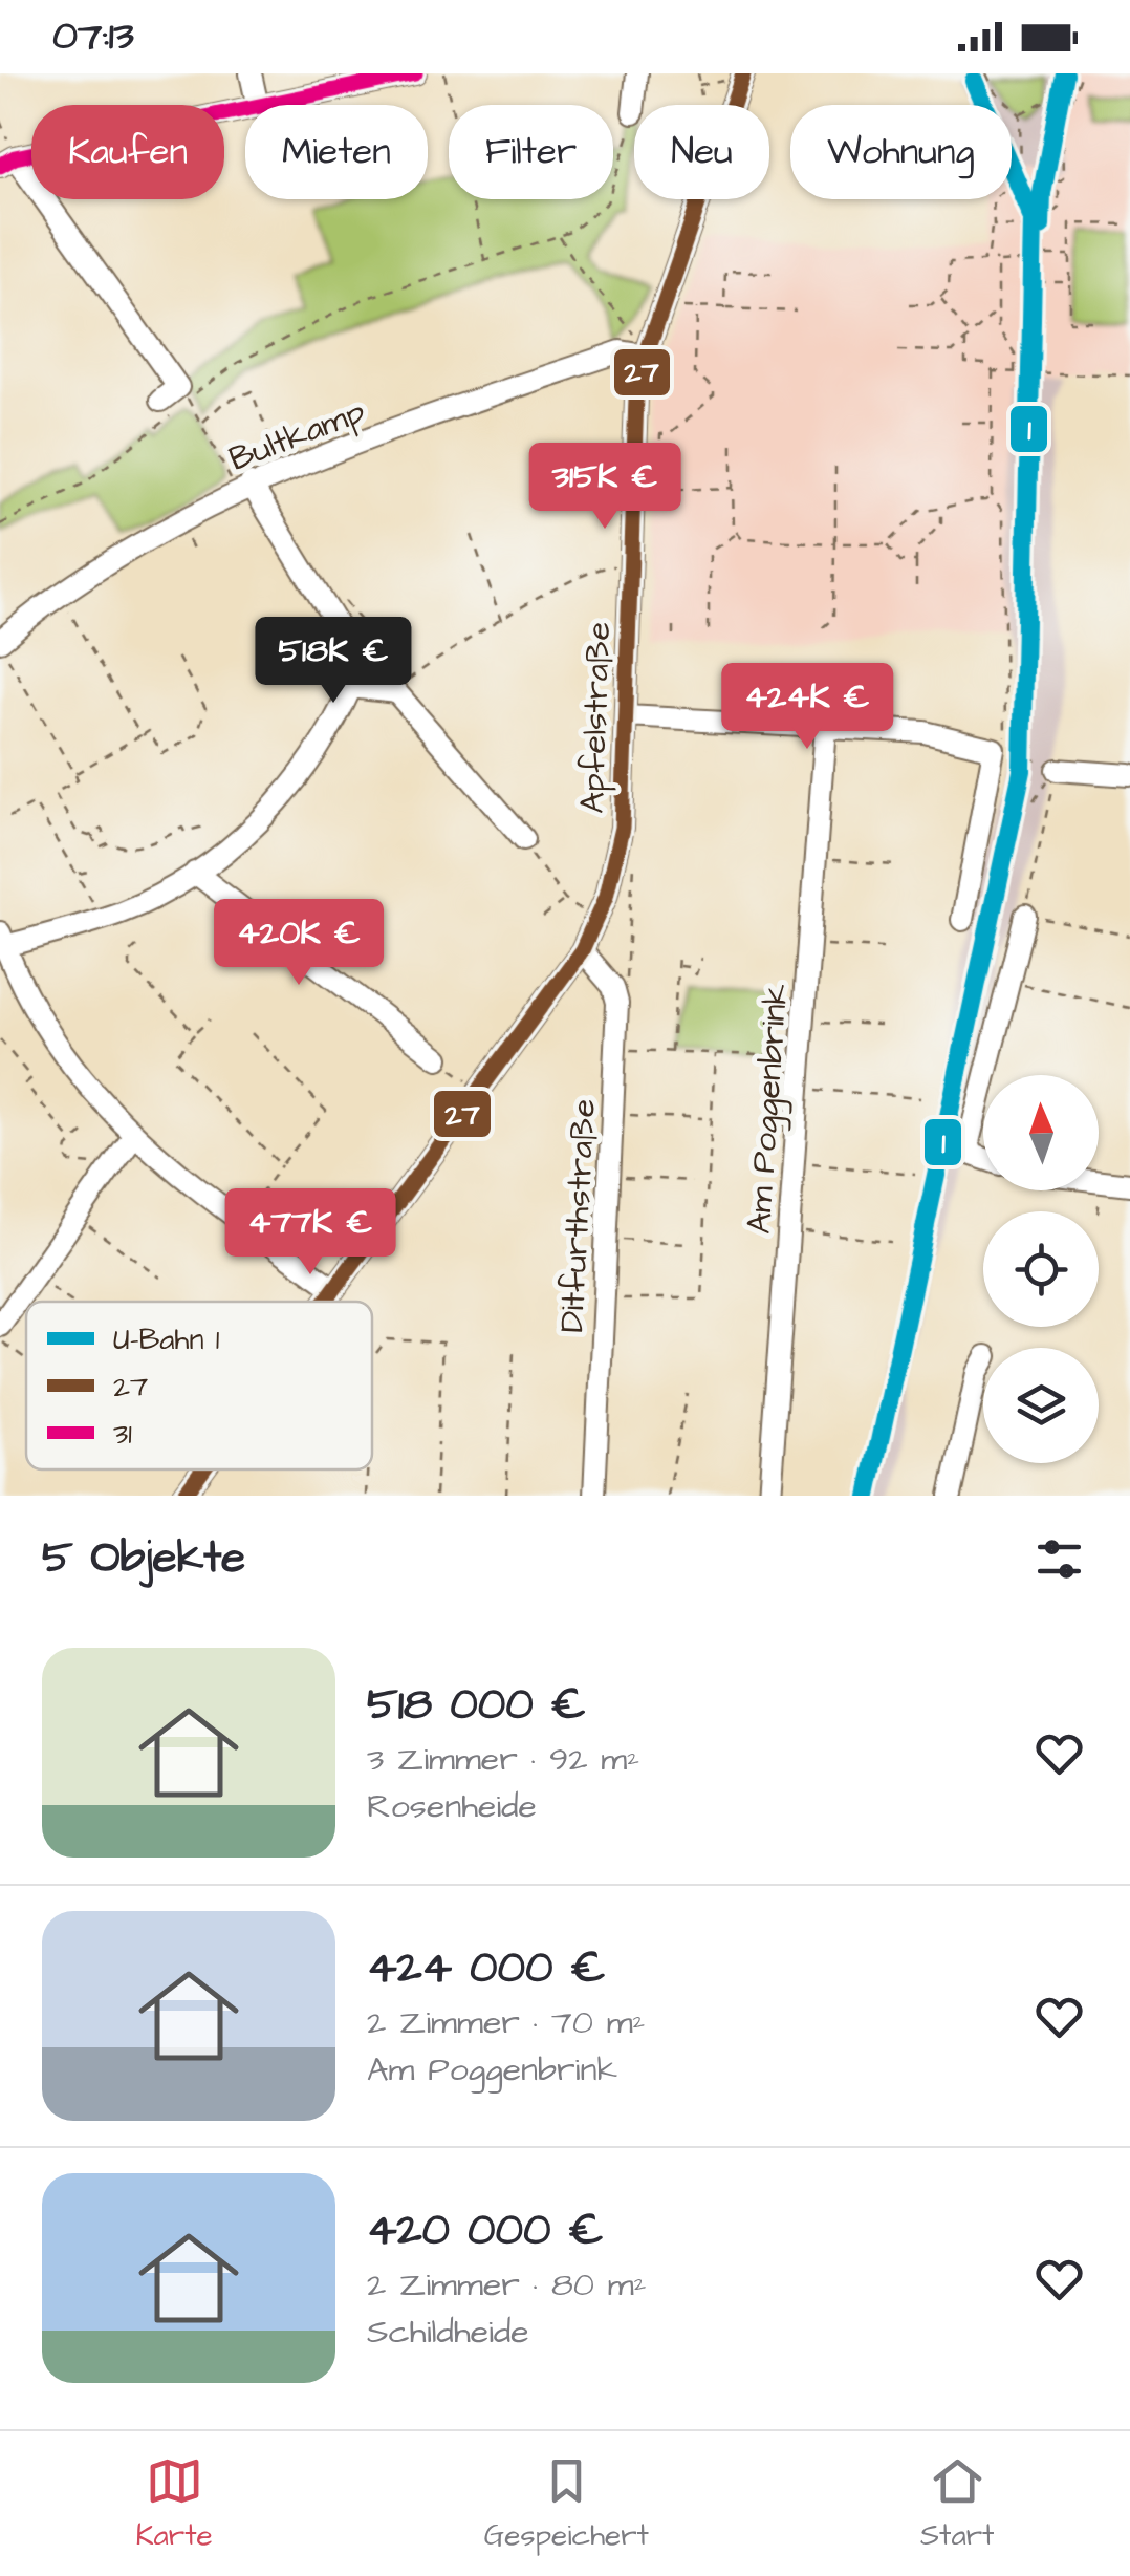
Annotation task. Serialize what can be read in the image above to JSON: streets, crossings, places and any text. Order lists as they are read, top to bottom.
{
  "streets": {
    "street": [
      "Bultkamp",
      "Apfelstraße",
      "Am Poggenbrink",
      "Ditfurthstraße"
    ]
  },
  "crossings": [
    ["Bultkamp", "Apfelstraße"]
  ],
  "lines": ["metro line 1", "transit line 27", "transit line 31"],
  "legend": ["U-Bahn 1", "27", "31"],
  "north": "top",
  "page": {
    "status": "07:13",
    "chip": [
      "Kaufen",
      "Mieten",
      "Filter",
      "Neu",
      "Wohnung"
    ],
    "price": [
      "315K €",
      "518K €",
      "424K €",
      "420K €",
      "477K €"
    ],
    "heading": "5 Objekte",
    "list": [
      {
        "name": "518 000 €",
        "note": "3 Zimmer · 92 m² · Rosenheide"
      },
      {
        "name": "424 000 €",
        "note": "2 Zimmer · 70 m² · Am Poggenbrink"
      },
      {
        "name": "420 000 €",
        "note": "2 Zimmer · 80 m² · Schildheide"
      }
    ],
    "tabs": ["Karte", "Gespeichert", "Start"]
  }
}
